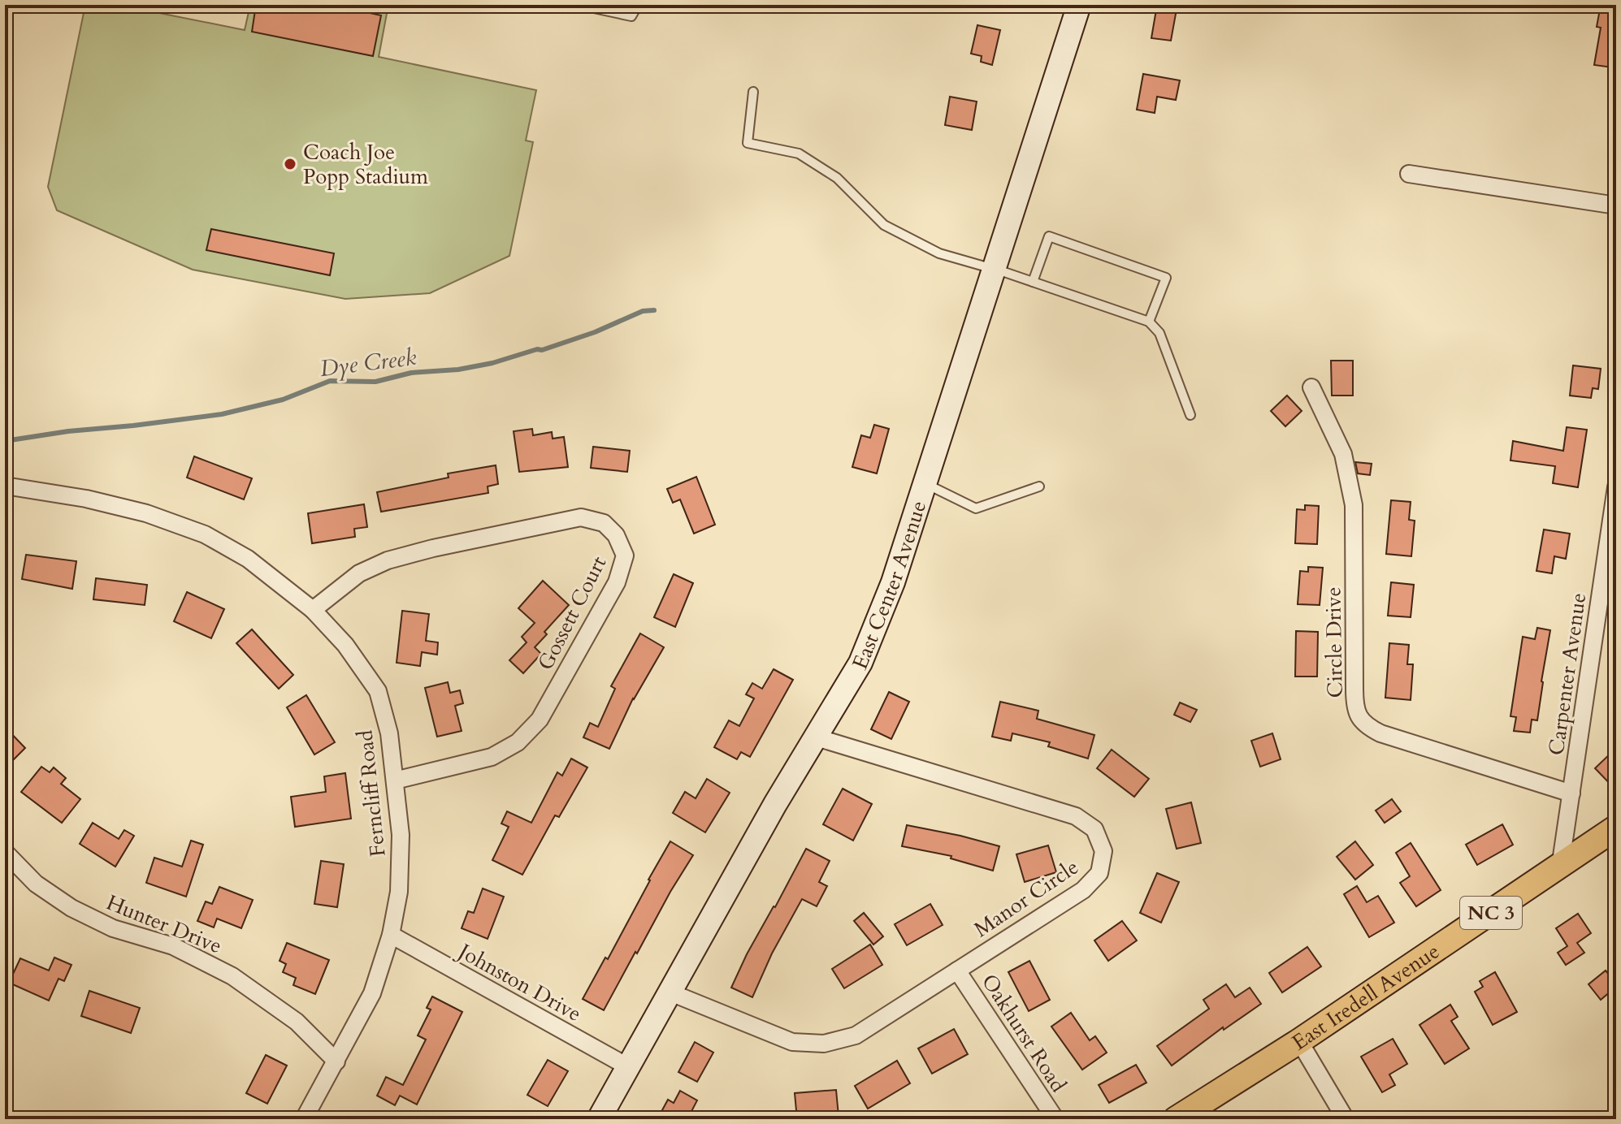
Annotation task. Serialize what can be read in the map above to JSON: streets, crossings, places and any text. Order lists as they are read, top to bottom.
{
  "streets": {
    "main road": ["NC 3", "East Iredell Avenue"],
    "street": [
      "East Center Avenue",
      "Gossett Court",
      "Circle Drive",
      "Carpenter Avenue",
      "Ferncliff Road",
      "Manor Circle",
      "Hunter Drive",
      "Johnston Drive",
      "Oakhurst Road"
    ]
  },
  "crossings": [
    ["East Center Avenue", "Manor Circle"],
    ["East Center Avenue", "Johnston Drive"],
    ["Gossett Court", "Ferncliff Road"],
    ["Circle Drive", "Carpenter Avenue"],
    ["Carpenter Avenue", "East Iredell Avenue"],
    ["Ferncliff Road", "Hunter Drive"],
    ["Ferncliff Road", "Johnston Drive"],
    ["Manor Circle", "Oakhurst Road"]
  ],
  "water": ["Dye Creek"],
  "places": ["Coach Joe Popp Stadium"]
}
